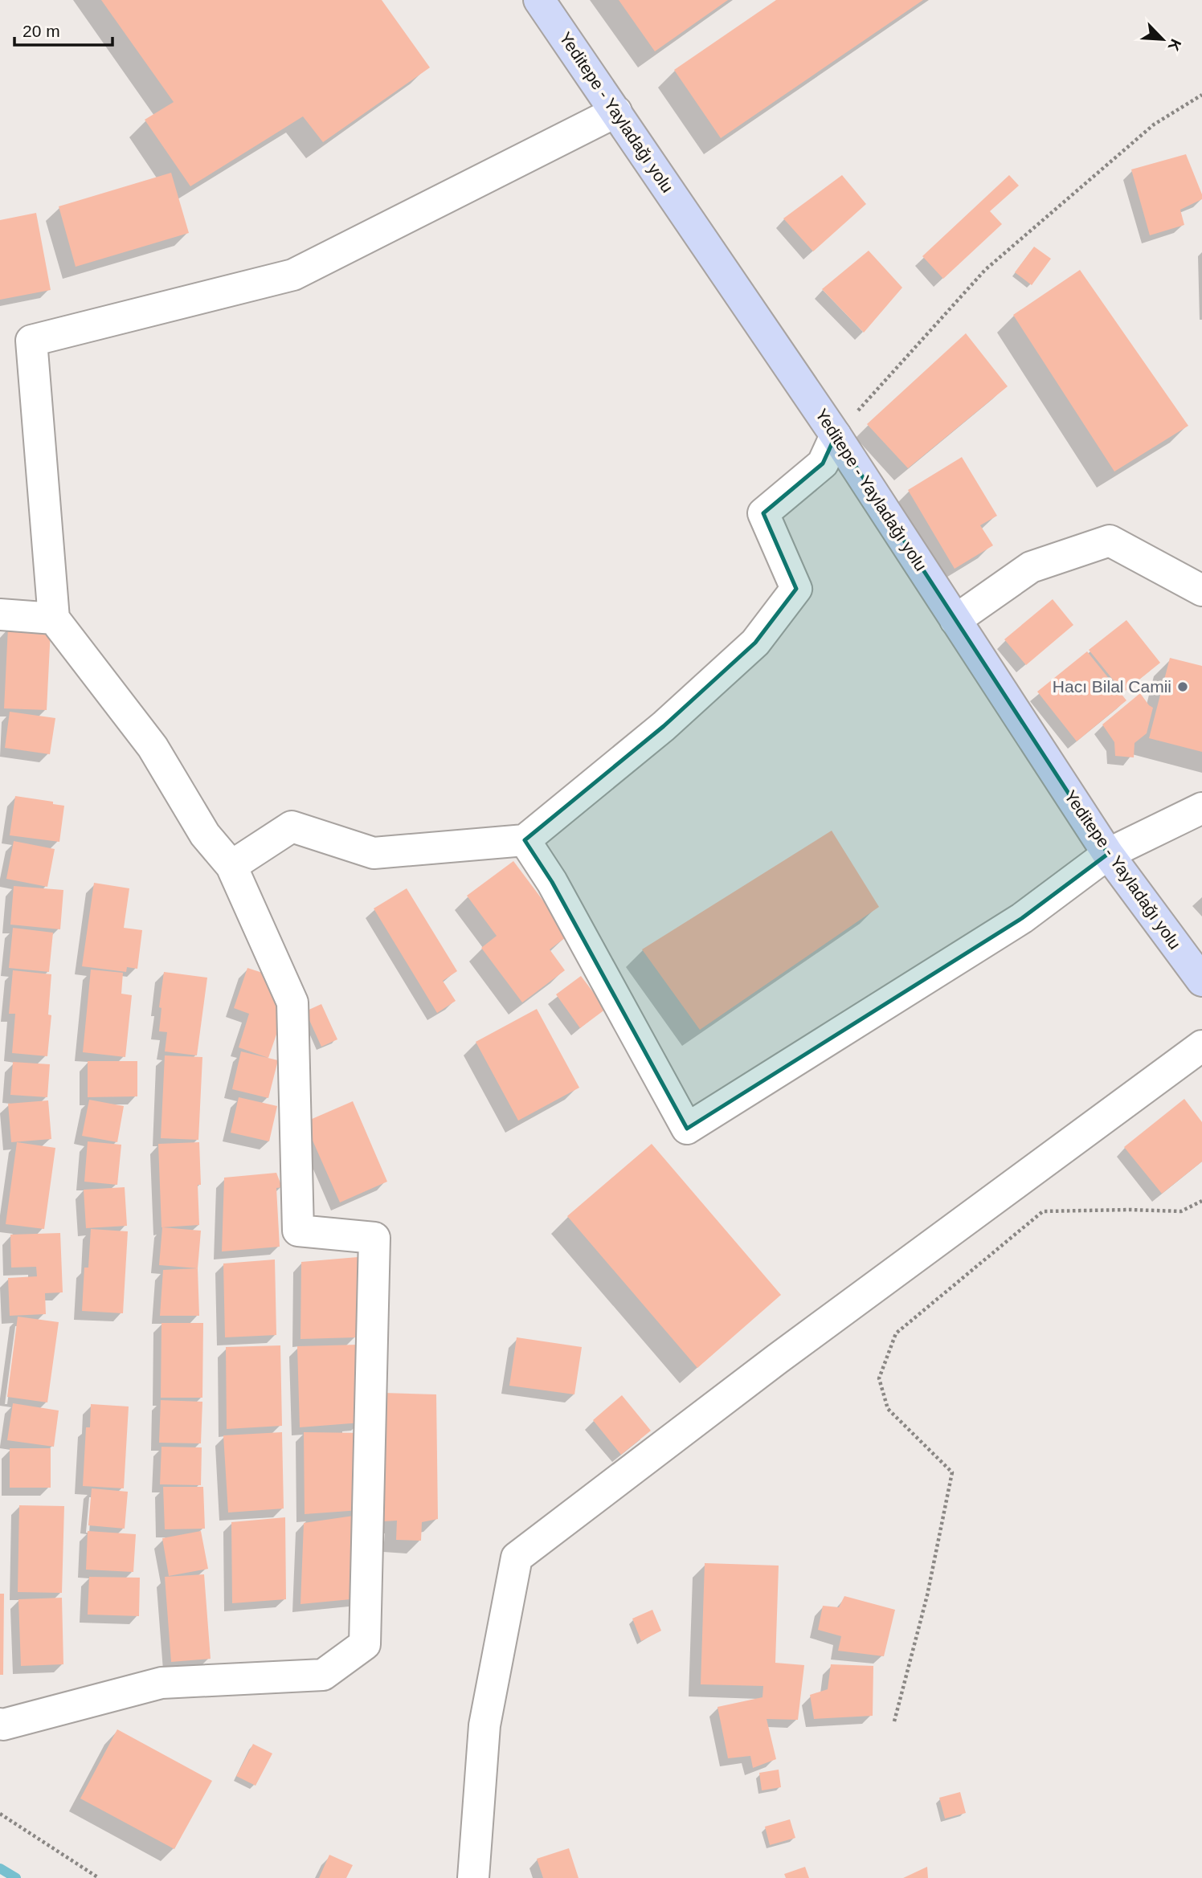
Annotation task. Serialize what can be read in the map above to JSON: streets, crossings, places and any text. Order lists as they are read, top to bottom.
{
  "streets": {
    "main road": ["Yeditepe - Yayladağı yolu"]
  },
  "places": ["Hacı Bilal Camii"],
  "scale_bar": "20 m",
  "north": "bottom right"
}
